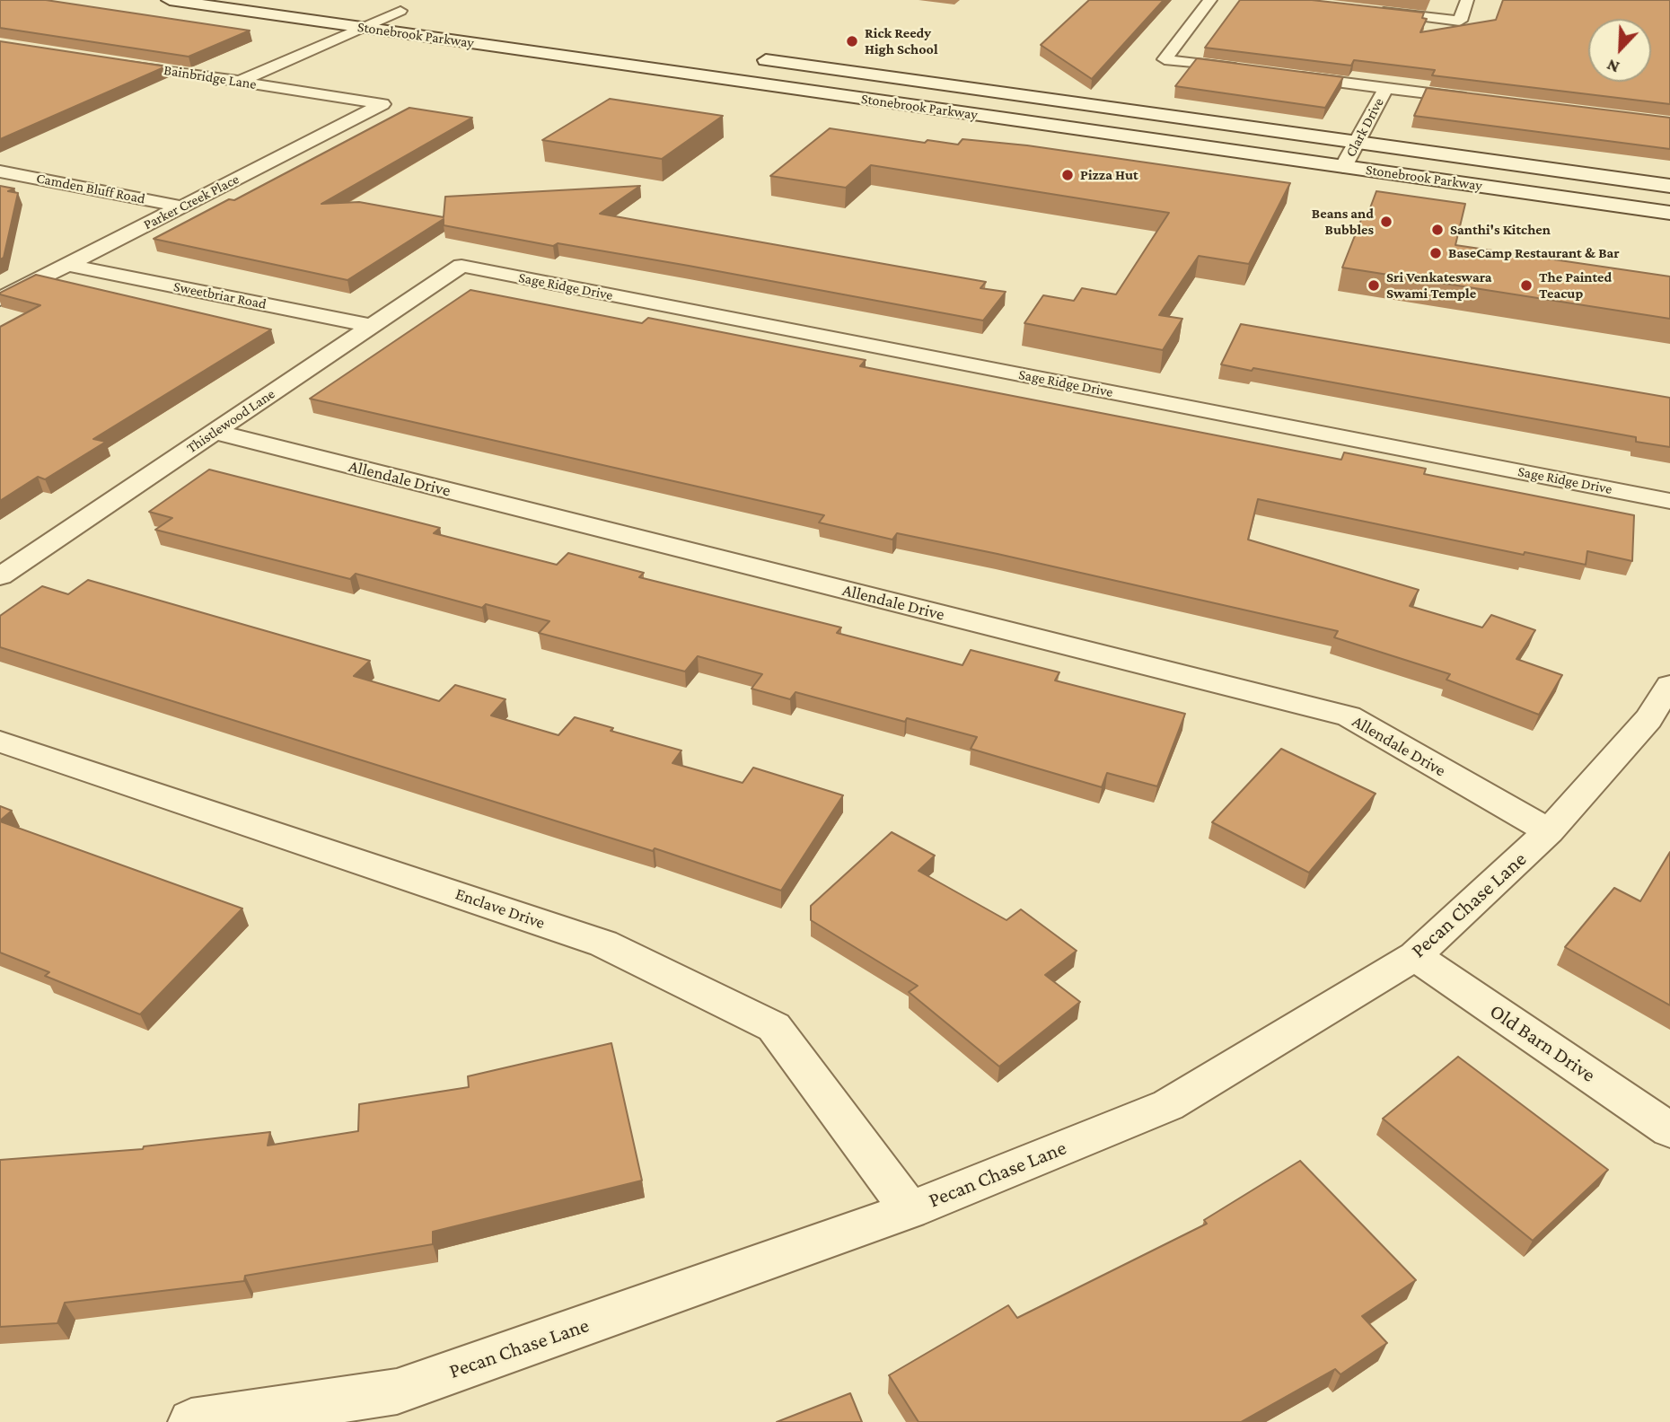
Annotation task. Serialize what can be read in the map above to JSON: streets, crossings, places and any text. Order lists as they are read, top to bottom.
{
  "streets": {
    "main road": ["Stonebrook Parkway"],
    "street": [
      "Bainbridge Lane",
      "Clark Drive",
      "Camden Bluff Road",
      "Parker Creek Place",
      "Sage Ridge Drive",
      "Sweetbriar Road",
      "Thistlewood Lane",
      "Allendale Drive",
      "Pecan Chase Lane",
      "Enclave Drive",
      "Old Barn Drive"
    ]
  },
  "crossings": [
    ["Stonebrook Parkway", "Clark Drive"],
    ["Bainbridge Lane", "Parker Creek Place"],
    ["Camden Bluff Road", "Parker Creek Place"],
    ["Parker Creek Place", "Sweetbriar Road"],
    ["Sage Ridge Drive", "Thistlewood Lane"],
    ["Sweetbriar Road", "Thistlewood Lane"],
    ["Thistlewood Lane", "Allendale Drive"],
    ["Allendale Drive", "Pecan Chase Lane"],
    ["Pecan Chase Lane", "Enclave Drive"],
    ["Pecan Chase Lane", "Old Barn Drive"]
  ],
  "places": [
    "Rick Reedy High School",
    "Pizza Hut",
    "Beans and Bubbles",
    "Santhi's Kitchen",
    "BaseCamp Restaurant & Bar",
    "Sri Venkateswara Swami Temple",
    "The Painted Teacup"
  ],
  "north": "bottom left"
}
